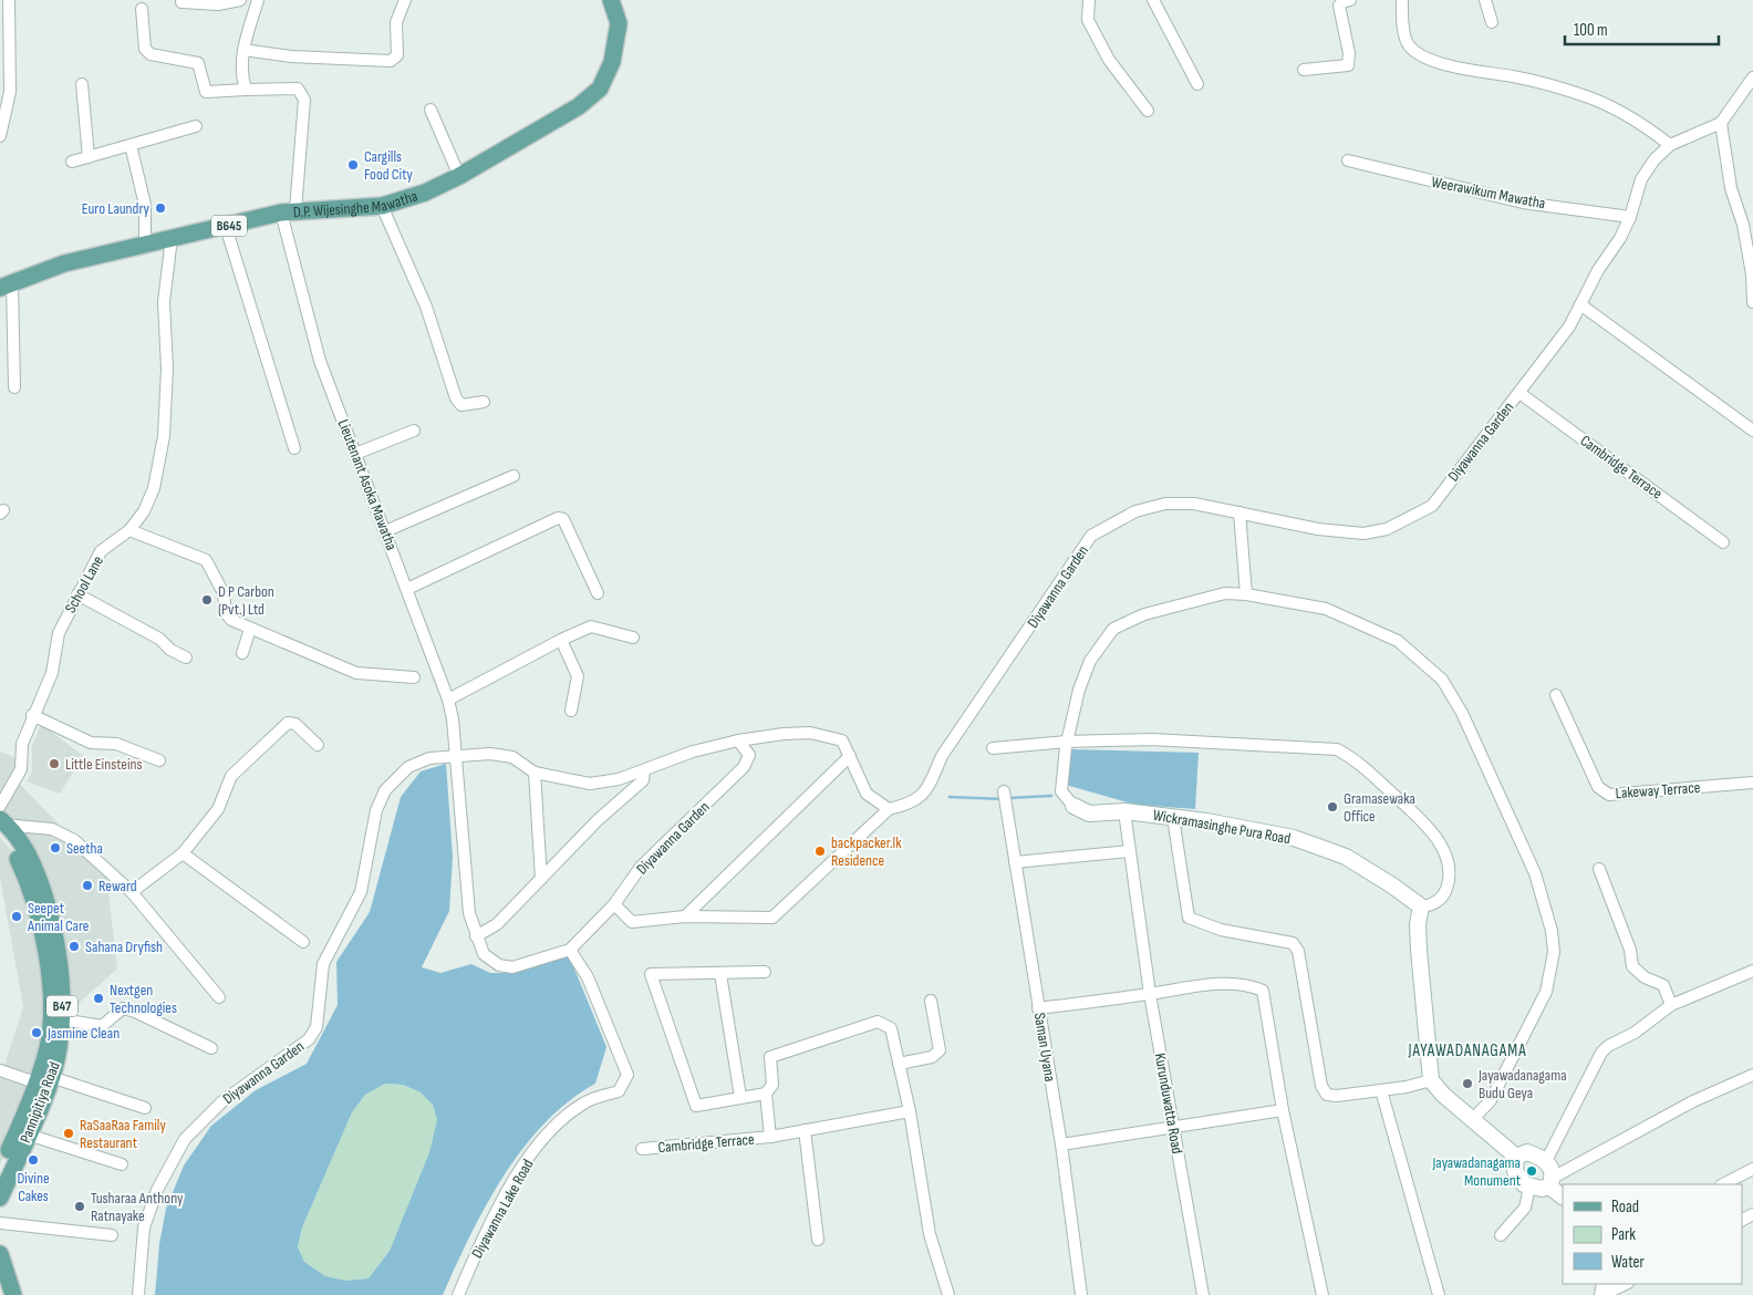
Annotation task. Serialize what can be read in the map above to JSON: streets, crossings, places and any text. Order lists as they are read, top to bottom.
{
  "streets": {
    "main road": [
      "D.P. Wijesinghe Mawatha",
      "B645",
      "B47",
      "Pannipitiya Road"
    ],
    "street": [
      "Weerawikum Mawatha",
      "Diyawanna Garden",
      "Cambridge Terrace",
      "Lieutenant Asoka Mawatha",
      "School Lane",
      "Lakeway Terrace",
      "Wickramasinghe Pura Road",
      "Saman Uyana",
      "Kurunduwatta Road",
      "Diyawanna Lake Road"
    ]
  },
  "crossings": [
    ["Weerawikum Mawatha", "Diyawanna Garden"],
    ["D.P. Wijesinghe Mawatha", "Lieutenant Asoka Mawatha"],
    ["D.P. Wijesinghe Mawatha", "School Lane"],
    ["Diyawanna Garden", "Cambridge Terrace"],
    ["Diyawanna Garden", "Lieutenant Asoka Mawatha"],
    ["Diyawanna Garden", "Diyawanna Lake Road"],
    ["Wickramasinghe Pura Road", "Kurunduwatta Road"]
  ],
  "districts": ["JAYAWADANAGAMA"],
  "places": [
    "Cargills Food City",
    "Euro Laundry",
    "D P Carbon (Pvt.) Ltd",
    "Little Einsteins",
    "Gramasewaka Office",
    "Seetha",
    "backpacker.lk Residence",
    "Reward",
    "Seepet Animal Care",
    "Sahana Dryfish",
    "Nextgen Technologies",
    "Jasmine Clean",
    "Jayawadanagama Budu Geya",
    "RaSaaRaa Family Restaurant",
    "Divine Cakes",
    "Jayawadanagama Monument",
    "Tusharaa Anthony Ratnayake"
  ],
  "legend": ["Road", "Park", "Water"],
  "scale_bar": "100 m"
}
